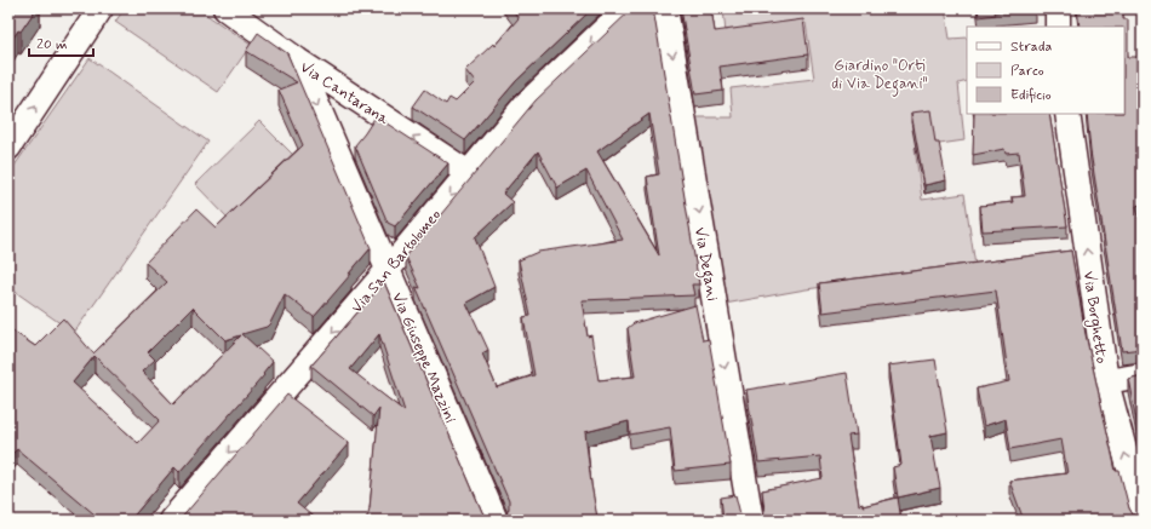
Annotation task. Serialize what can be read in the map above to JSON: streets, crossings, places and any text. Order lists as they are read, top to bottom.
{
  "streets": {
    "street": [
      "Via Cantarana",
      "Via San Bartolomeo",
      "Via Degani",
      "Via Borghetto",
      "Via Giuseppe Mazzini"
    ]
  },
  "crossings": [
    ["Via Cantarana", "Via San Bartolomeo"],
    ["Via Cantarana", "Via Giuseppe Mazzini"],
    ["Via San Bartolomeo", "Via Giuseppe Mazzini"]
  ],
  "one_way": [
    "Via Cantarana",
    "Via San Bartolomeo",
    "Via Degani",
    "Via Borghetto",
    "Via Giuseppe Mazzini"
  ],
  "parks": ["Giardino \"Orti di Via Degani\""],
  "legend": ["Strada", "Parco", "Edificio"],
  "scale_bar": "20 m"
}
